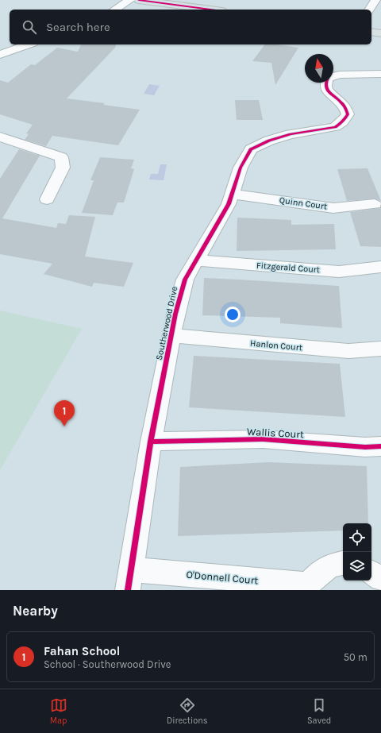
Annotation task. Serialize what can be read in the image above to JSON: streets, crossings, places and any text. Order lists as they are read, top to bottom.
{
  "streets": {
    "street": [
      "Quinn Court",
      "Fitzgerald Court",
      "Southerwood Drive",
      "Hanlon Court",
      "Wallis Court",
      "O'Donnell Court"
    ]
  },
  "crossings": [
    ["Quinn Court", "Southerwood Drive"],
    ["Fitzgerald Court", "Southerwood Drive"],
    ["Southerwood Drive", "Hanlon Court"],
    ["Southerwood Drive", "Wallis Court"],
    ["Southerwood Drive", "O'Donnell Court"]
  ],
  "north": "top",
  "page": {
    "search": "Search here",
    "pins": "1",
    "heading": "Nearby",
    "list": [
      {
        "mark": "1",
        "name": "Fahan School",
        "note": "School · Southerwood Drive",
        "value": "50 m"
      }
    ],
    "nav": ["Map", "Directions", "Saved"]
  }
}
